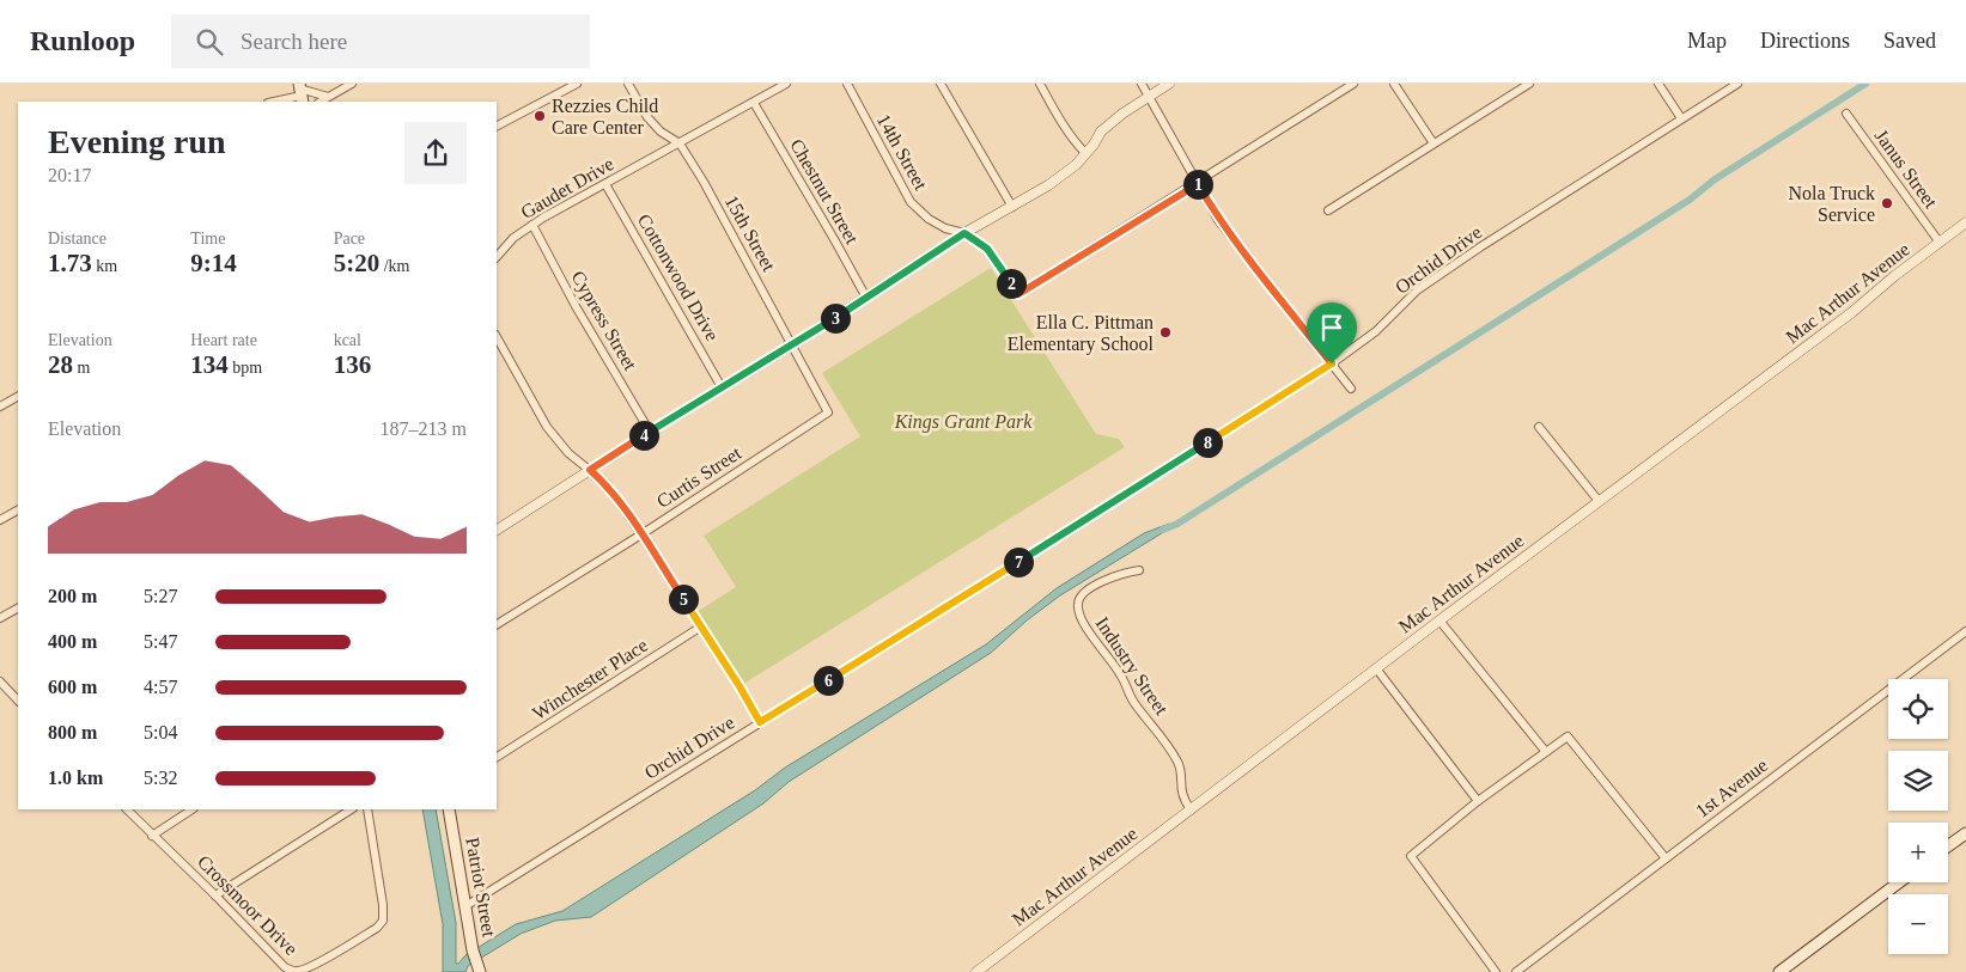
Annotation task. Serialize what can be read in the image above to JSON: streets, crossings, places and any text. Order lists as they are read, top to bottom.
{
  "streets": {
    "main road": ["Patriot Street"],
    "street": [
      "14th Street",
      "Janus Street",
      "Gaudet Drive",
      "Chestnut Street",
      "15th Street",
      "Orchid Drive",
      "Cottonwood Drive",
      "Mac Arthur Avenue",
      "Cypress Street",
      "Curtis Street",
      "Industry Street",
      "Winchester Place",
      "1st Avenue",
      "Crossmoor Drive"
    ]
  },
  "crossings": [
    ["Janus Street", "Mac Arthur Avenue"],
    ["Gaudet Drive", "Chestnut Street"],
    ["Gaudet Drive", "15th Street"],
    ["Gaudet Drive", "Cottonwood Drive"],
    ["Gaudet Drive", "Cypress Street"],
    ["15th Street", "Curtis Street"],
    ["Orchid Drive", "Patriot Street"],
    ["Mac Arthur Avenue", "Industry Street"]
  ],
  "parks": ["Kings Grant Park"],
  "places": ["Rezzies Child Care Center", "Nola Truck Service", "Ella C. Pittman Elementary School"],
  "page": {
    "header": "Runloop",
    "search": "Search here",
    "nav": ["Map", "Directions", "Saved"],
    "heading": ["Evening run", "20:17"],
    "pins": [
      "1",
      "2",
      "3",
      "4",
      "8",
      "7",
      "5",
      "6"
    ],
    "stats": [
      ["Distance", "1.73 km"],
      ["Time", "9:14"],
      ["Pace", "5:20 /km"],
      ["Elevation", "28 m"],
      ["Heart rate", "134 bpm"],
      ["kcal", "136"]
    ],
    "chart": ["Elevation", "187–213 m"],
    "list": [
      {
        "name": "200 m",
        "note": "5:27"
      },
      {
        "name": "400 m",
        "note": "5:47"
      },
      {
        "name": "600 m",
        "note": "4:57"
      },
      {
        "name": "800 m",
        "note": "5:04"
      },
      {
        "name": "1.0 km",
        "note": "5:32"
      }
    ],
    "map_buttons": ["+", "−"]
  }
}
